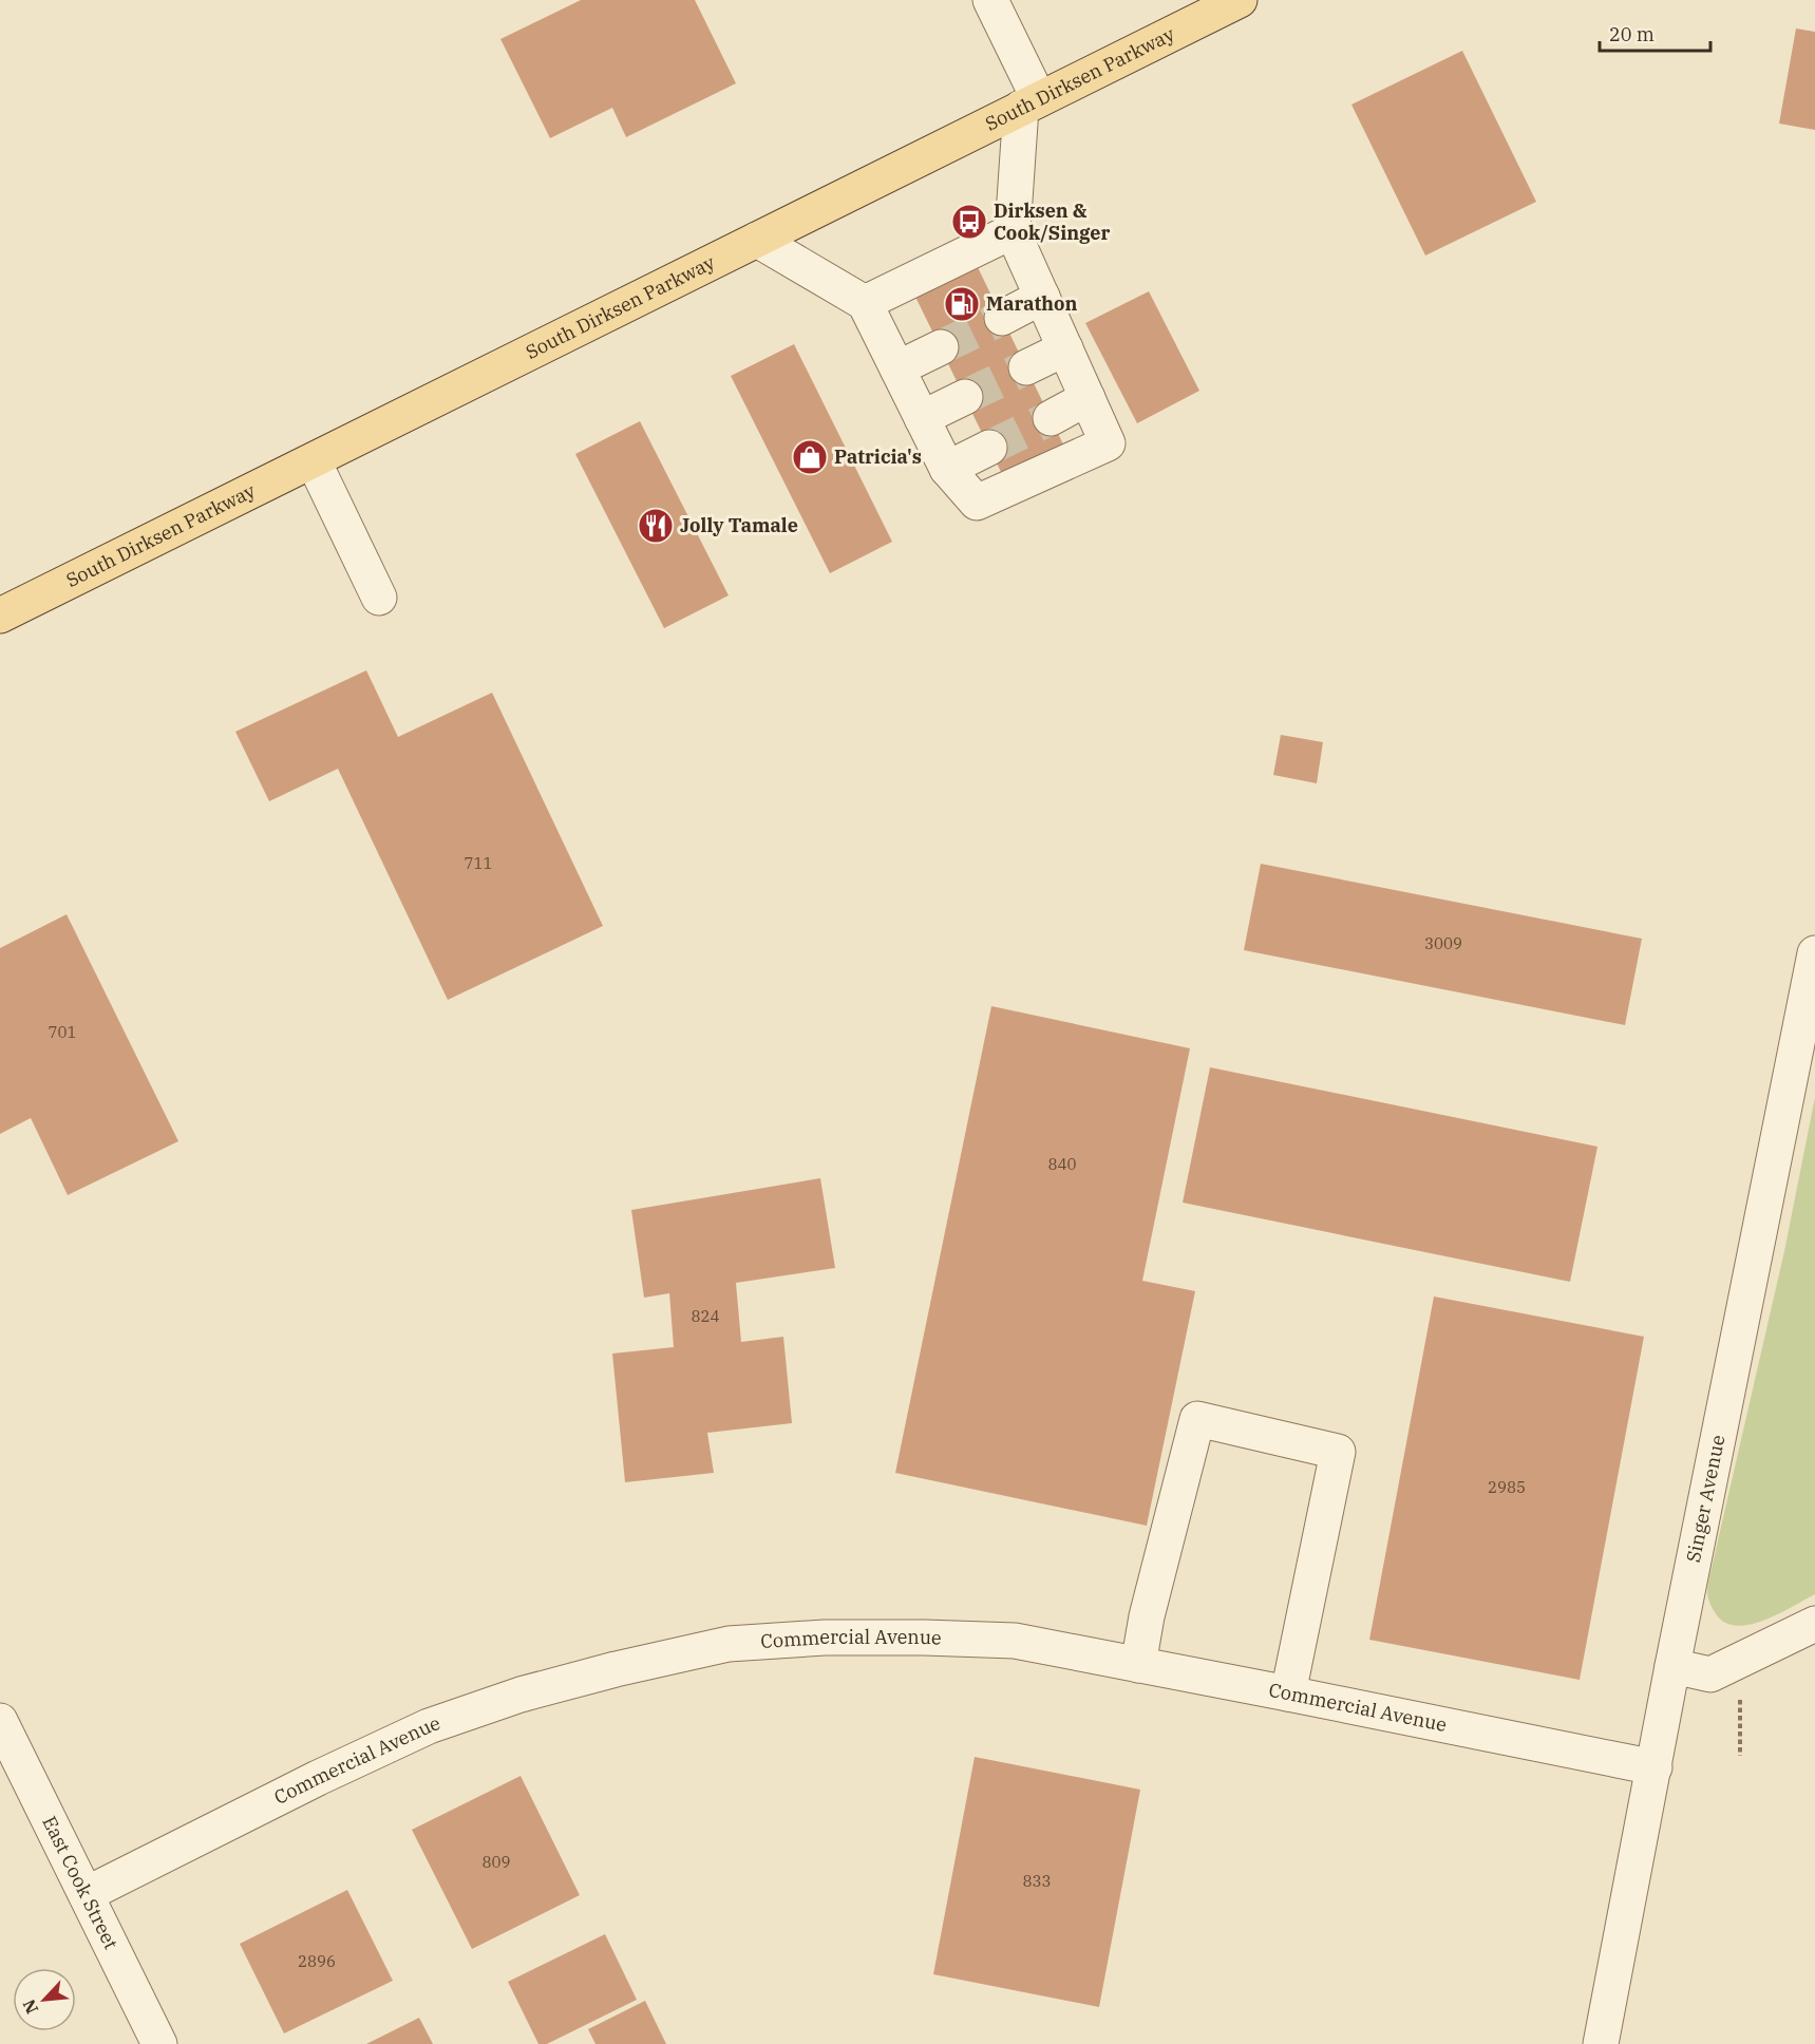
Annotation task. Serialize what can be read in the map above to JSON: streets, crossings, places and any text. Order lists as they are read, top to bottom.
{
  "streets": {
    "main road": ["South Dirksen Parkway"],
    "street": ["Singer Avenue", "Commercial Avenue", "East Cook Street"]
  },
  "crossings": [
    ["Singer Avenue", "Commercial Avenue"],
    ["Commercial Avenue", "East Cook Street"]
  ],
  "places": {
    "bus stop": ["Dirksen & Cook/Singer"],
    "fuel station": ["Marathon"],
    "shop": ["Patricia's"],
    "restaurant": ["Jolly Tamale"]
  },
  "house_numbers": [
    "711",
    "3009",
    "701",
    "840",
    "824",
    "2985",
    "809",
    "833",
    "2896"
  ],
  "scale_bar": "20 m",
  "north": "bottom left"
}
